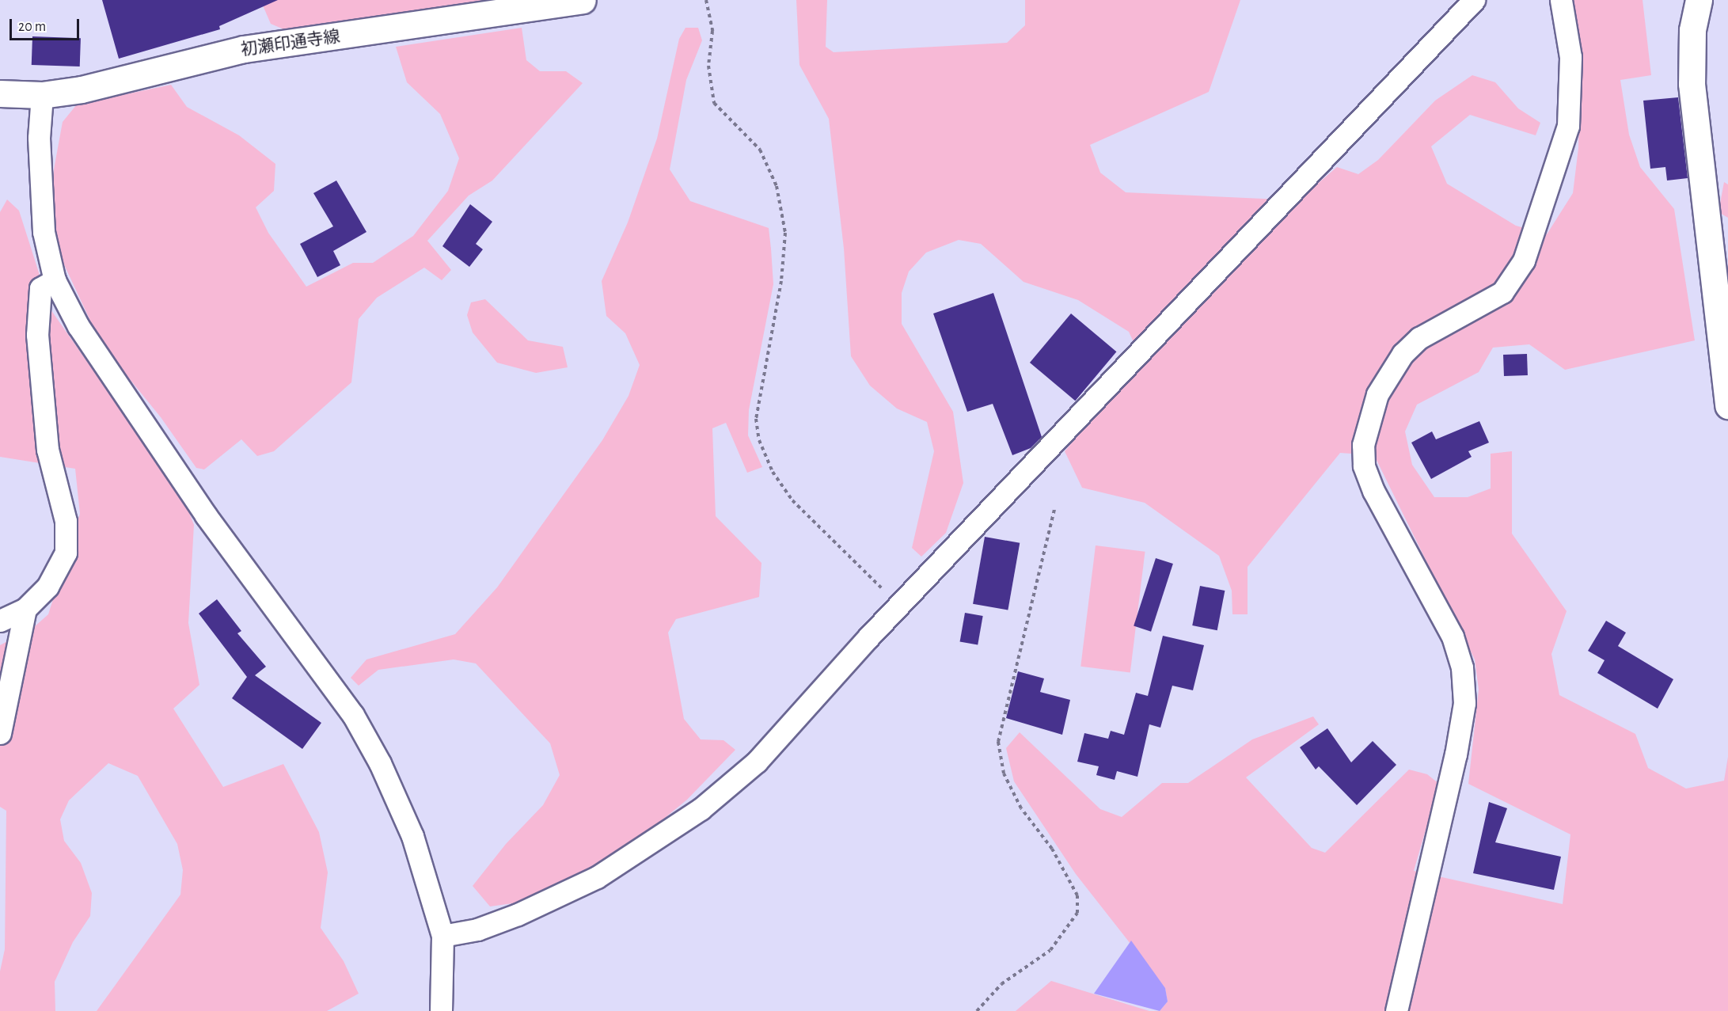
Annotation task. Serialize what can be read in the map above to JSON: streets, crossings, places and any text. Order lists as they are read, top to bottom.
{
  "streets": {
    "main road": ["初瀬印通寺線"]
  },
  "scale_bar": "20 m"
}
